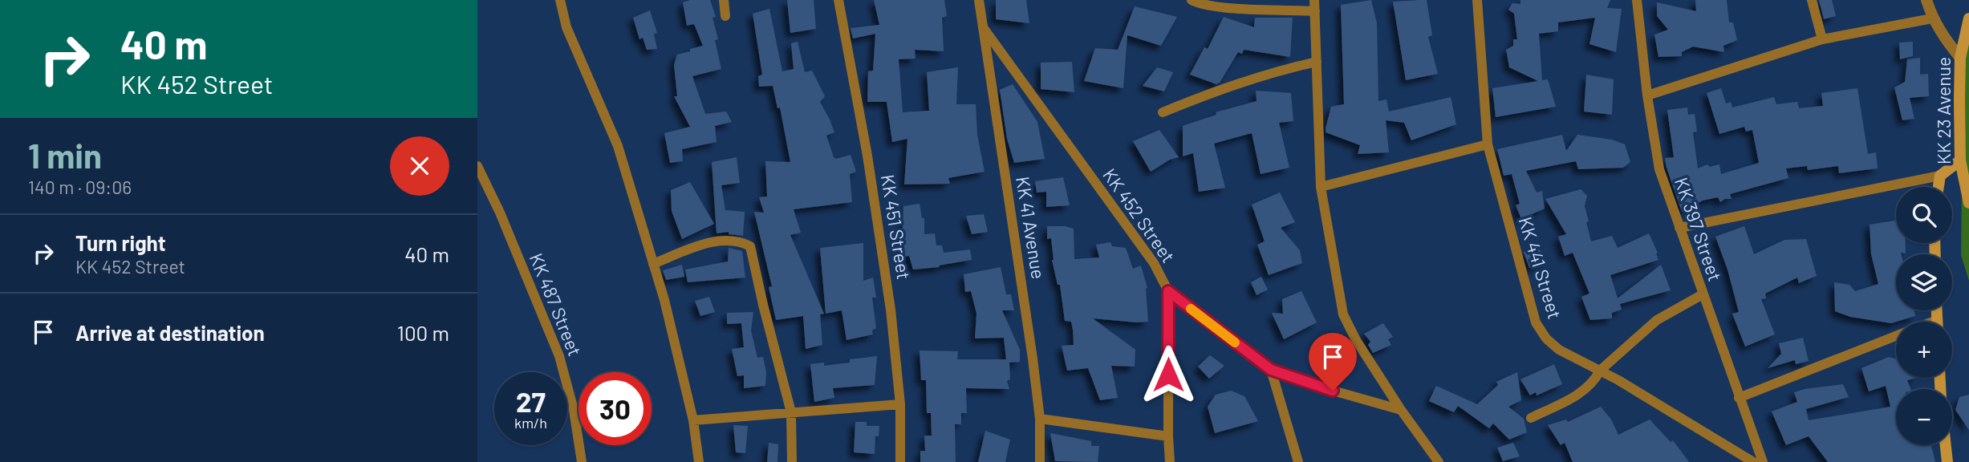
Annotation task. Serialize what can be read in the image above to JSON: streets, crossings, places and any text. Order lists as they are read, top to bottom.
{
  "streets": {
    "main road": ["KK 23 Avenue"],
    "street": [
      "KK 452 Street",
      "KK 451 Street",
      "KK 41 Avenue",
      "KK 397 Street",
      "KK 441 Street",
      "KK 487 Street"
    ]
  },
  "crossings": [
    ["KK 452 Street", "KK 41 Avenue"]
  ],
  "page": {
    "turn": ["40 m", "KK 452 Street"],
    "heading": ["1 min", "140 m · 09:06"],
    "map_buttons": ["+", "−"],
    "list": [
      {
        "name": "Turn right",
        "note": "KK 452 Street",
        "value": "40 m"
      },
      {
        "name": "Arrive at destination",
        "value": "100 m"
      }
    ],
    "speed": "27 km/h",
    "limit": "30"
  }
}
